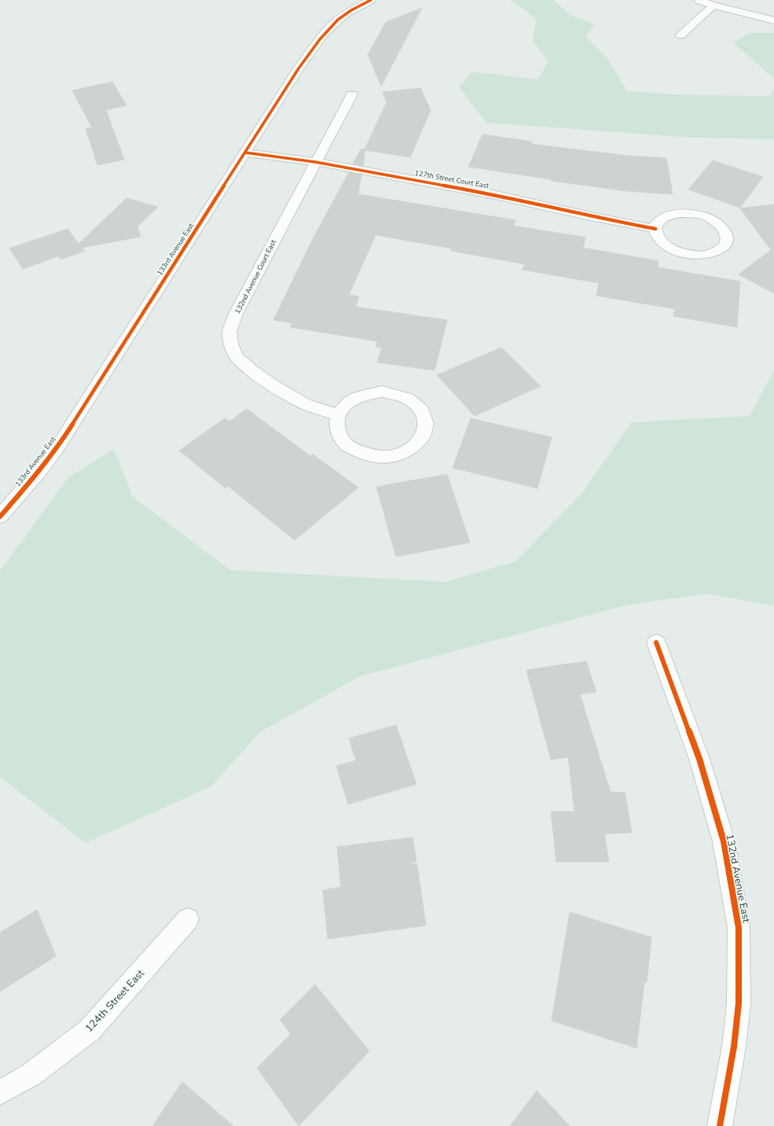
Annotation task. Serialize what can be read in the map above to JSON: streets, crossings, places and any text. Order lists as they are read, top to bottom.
{
  "streets": {
    "street": [
      "127th Street Court East",
      "133rd Avenue East",
      "132nd Avenue Court East",
      "132nd Avenue East",
      "124th Street East"
    ]
  },
  "crossings": [
    ["127th Street Court East", "133rd Avenue East"],
    ["127th Street Court East", "132nd Avenue Court East"]
  ]
}
